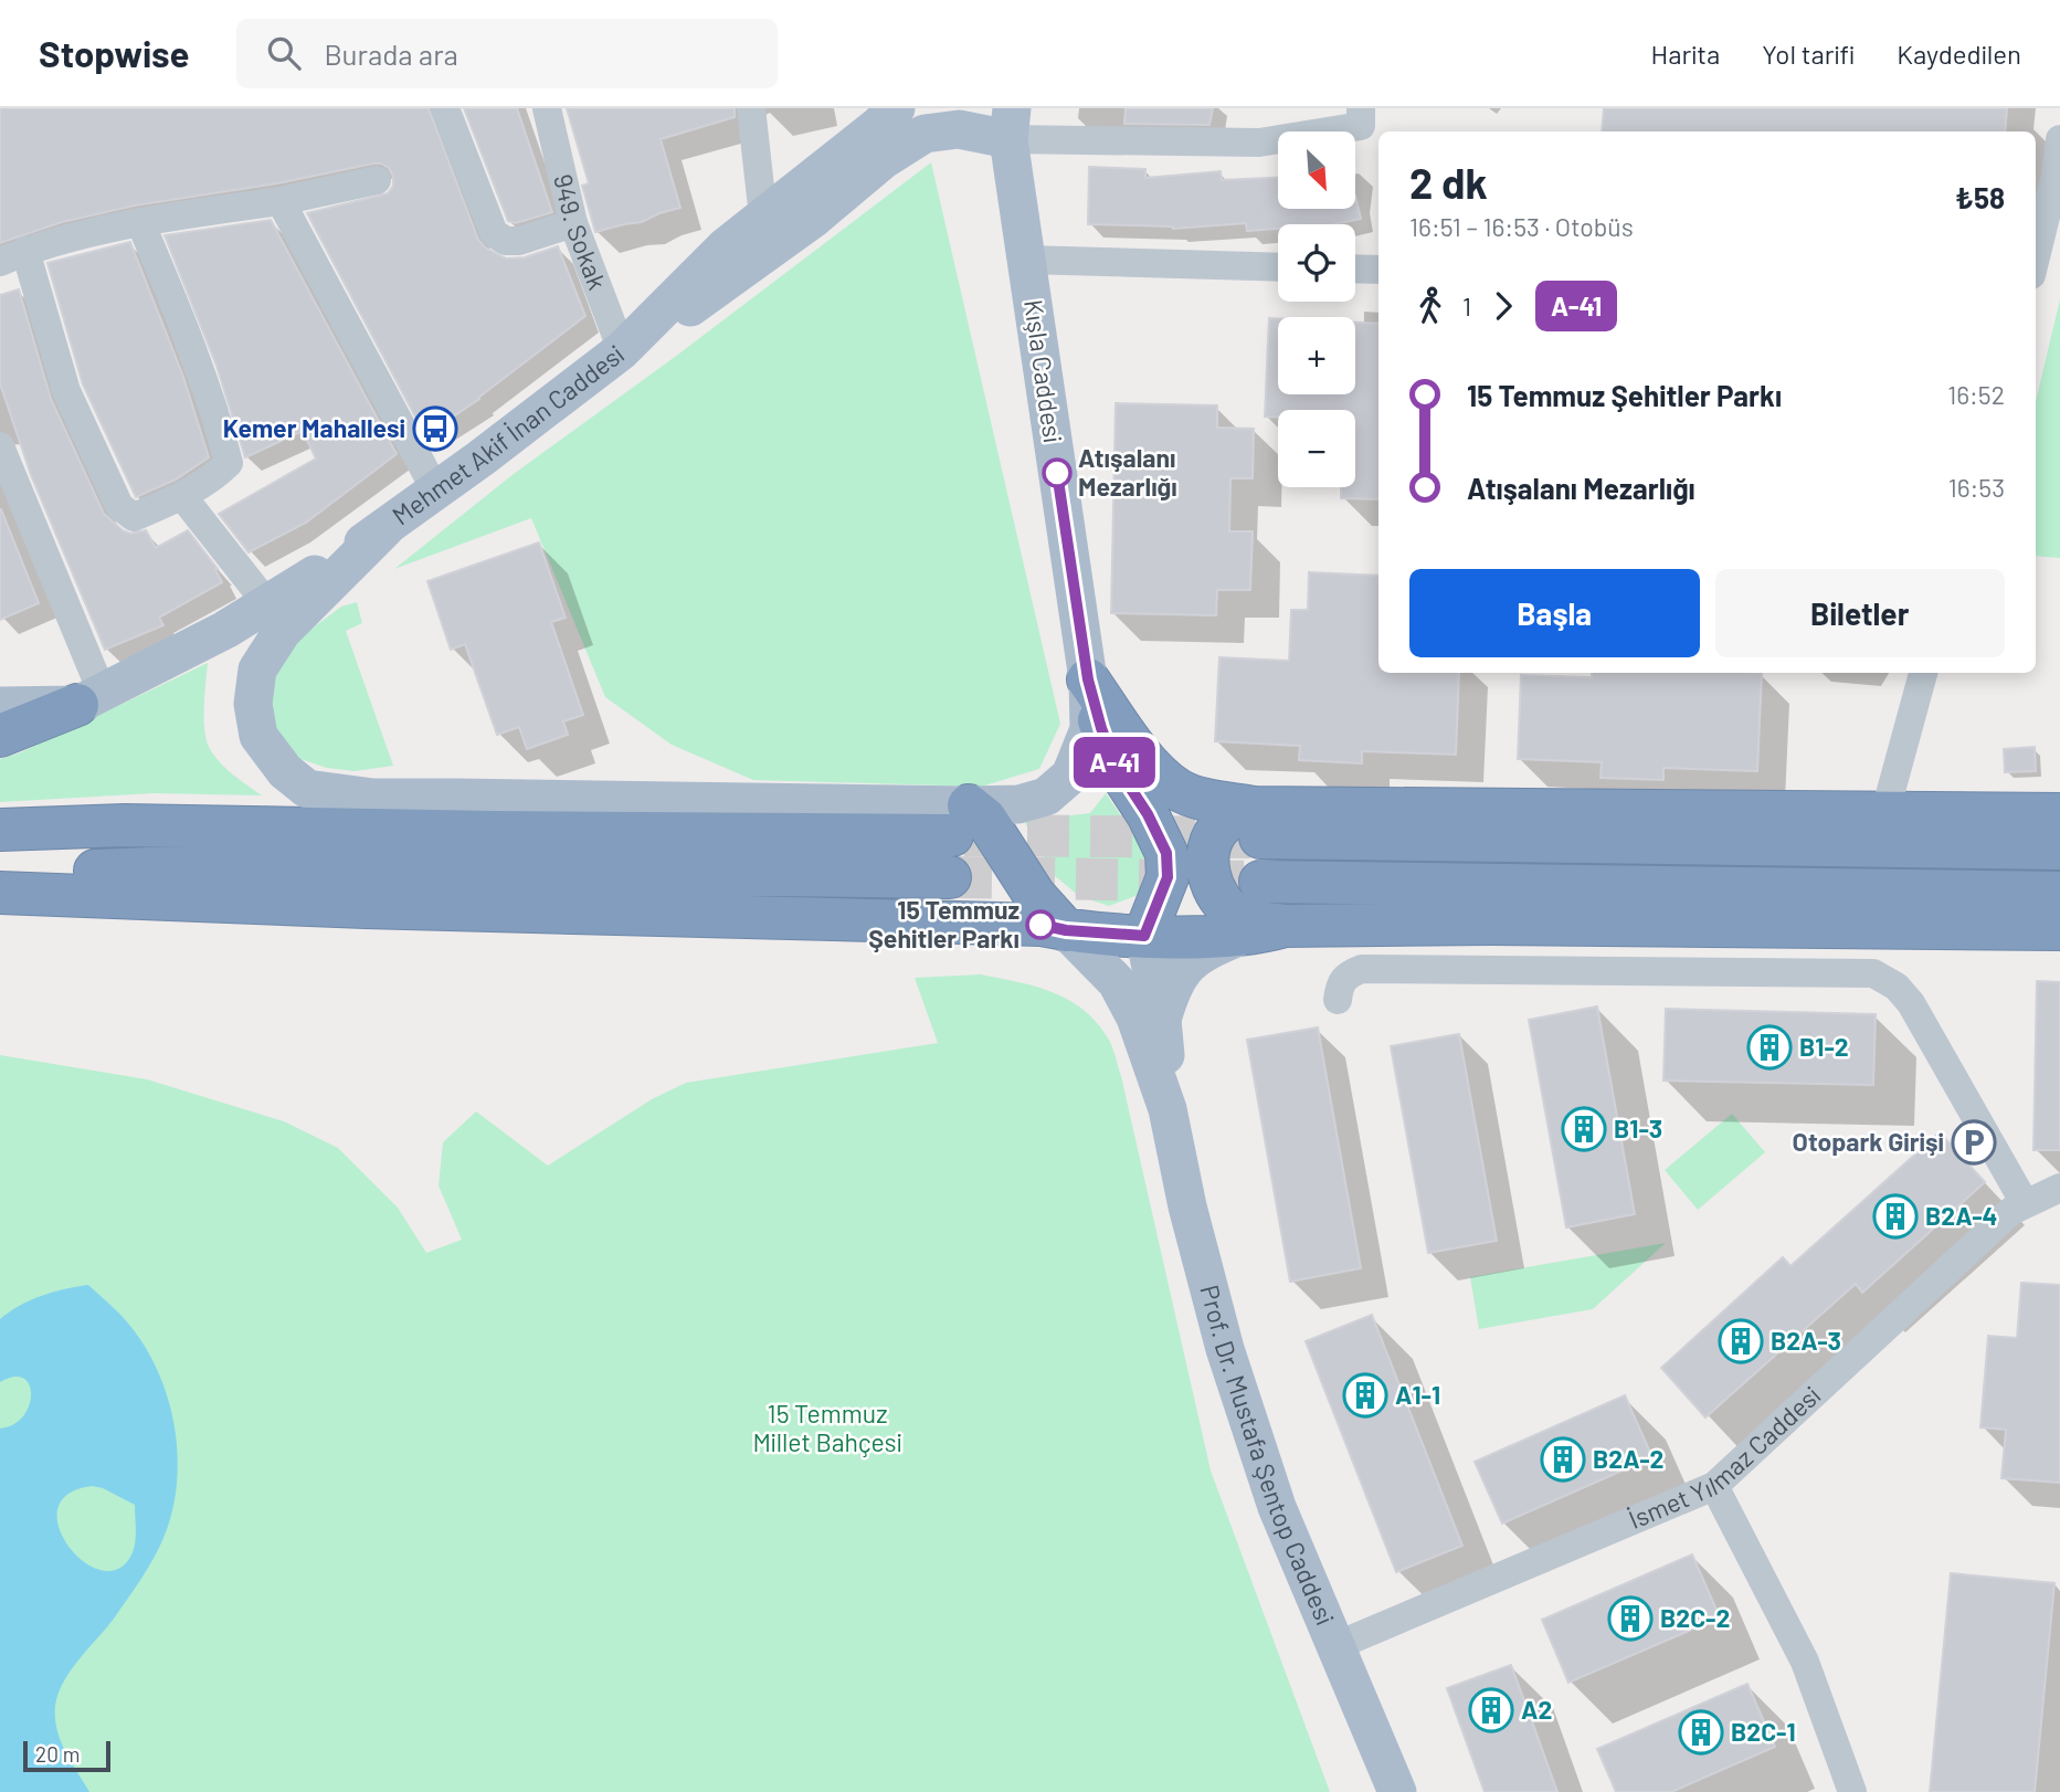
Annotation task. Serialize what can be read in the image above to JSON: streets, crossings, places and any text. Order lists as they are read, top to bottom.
{
  "streets": {
    "main road": ["Kışla Caddesi", "Mehmet Akif İnan Caddesi", "Prof. Dr. Mustafa Şentop Caddesi"],
    "street": ["949. Sokak", "İsmet Yılmaz Caddesi"]
  },
  "crossings": [
    ["949. Sokak", "Mehmet Akif İnan Caddesi"],
    ["Kışla Caddesi", "Mehmet Akif İnan Caddesi"],
    ["Prof. Dr. Mustafa Şentop Caddesi", "İsmet Yılmaz Caddesi"]
  ],
  "parks": ["15 Temmuz Millet Bahçesi"],
  "places": {
    "bus stop": ["Kemer Mahallesi"],
    "other": ["Atışalanı Mezarlığı", "15 Temmuz Şehitler Parkı"],
    "building": [
      "B1-2",
      "B1-3",
      "B2A-4",
      "B2A-3",
      "A1-1",
      "B2A-2",
      "B2C-2",
      "A2",
      "B2C-1"
    ],
    "parking": ["Otopark Girişi"]
  },
  "lines": ["bus line A-41"],
  "scale_bar": "20 m",
  "north": "bottom right",
  "page": {
    "header": "Stopwise",
    "search": "Burada ara",
    "nav": ["Harita", "Yol tarifi", "Kaydedilen"],
    "on_map": "A-41",
    "map_buttons": ["+", "−"],
    "heading": ["2 dk", "16:51 – 16:53 · Otobüs", "₺58"],
    "legs": ["1", "A-41"],
    "list": [
      {
        "name": "15 Temmuz Şehitler Parkı",
        "value": "16:52"
      },
      {
        "name": "Atışalanı Mezarlığı",
        "value": "16:53"
      }
    ],
    "buttons": ["Başla", "Biletler"],
    "scale": "20 m"
  }
}
